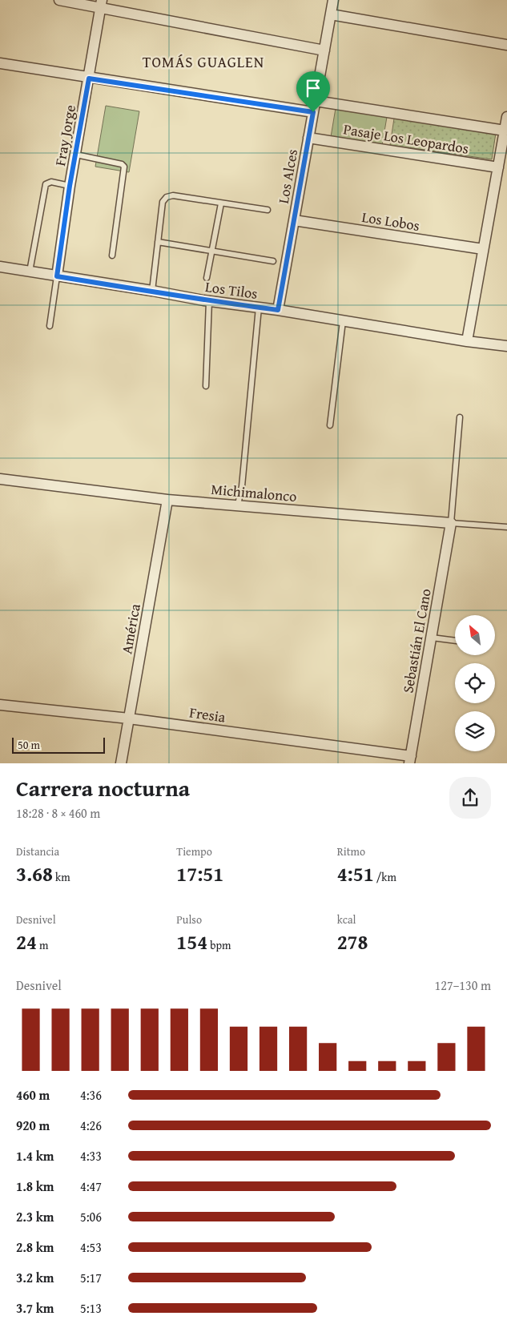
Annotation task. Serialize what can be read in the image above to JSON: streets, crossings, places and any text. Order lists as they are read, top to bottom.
{
  "streets": {
    "street": [
      "Fray Jorge",
      "Pasaje Los Leopardos",
      "Los Alces",
      "Los Lobos",
      "Los Tilos",
      "Michimalonco",
      "América",
      "Sebastián El Cano",
      "Fresia"
    ]
  },
  "crossings": [
    ["Fray Jorge", "Los Tilos"],
    ["Pasaje Los Leopardos", "Los Alces"],
    ["Los Alces", "Los Lobos"],
    ["Los Alces", "Los Tilos"],
    ["Michimalonco", "América"],
    ["Michimalonco", "Sebastián El Cano"],
    ["América", "Fresia"],
    ["Sebastián El Cano", "Fresia"]
  ],
  "districts": ["TOMÁS GUAGLEN"],
  "scale_bar": "50 m",
  "north": "top left",
  "page": {
    "scale": "50 m",
    "heading": ["Carrera nocturna", "18:28 · 8 × 460 m"],
    "stats": [
      ["Distancia", "3.68 km"],
      ["Tiempo", "17:51"],
      ["Ritmo", "4:51 /km"],
      ["Desnivel", "24 m"],
      ["Pulso", "154 bpm"],
      ["kcal", "278"]
    ],
    "chart": ["Desnivel", "127–130 m"],
    "list": [
      {
        "name": "460 m",
        "note": "4:36"
      },
      {
        "name": "920 m",
        "note": "4:26"
      },
      {
        "name": "1.4 km",
        "note": "4:33"
      },
      {
        "name": "1.8 km",
        "note": "4:47"
      },
      {
        "name": "2.3 km",
        "note": "5:06"
      },
      {
        "name": "2.8 km",
        "note": "4:53"
      },
      {
        "name": "3.2 km",
        "note": "5:17"
      },
      {
        "name": "3.7 km",
        "note": "5:13"
      }
    ]
  }
}
